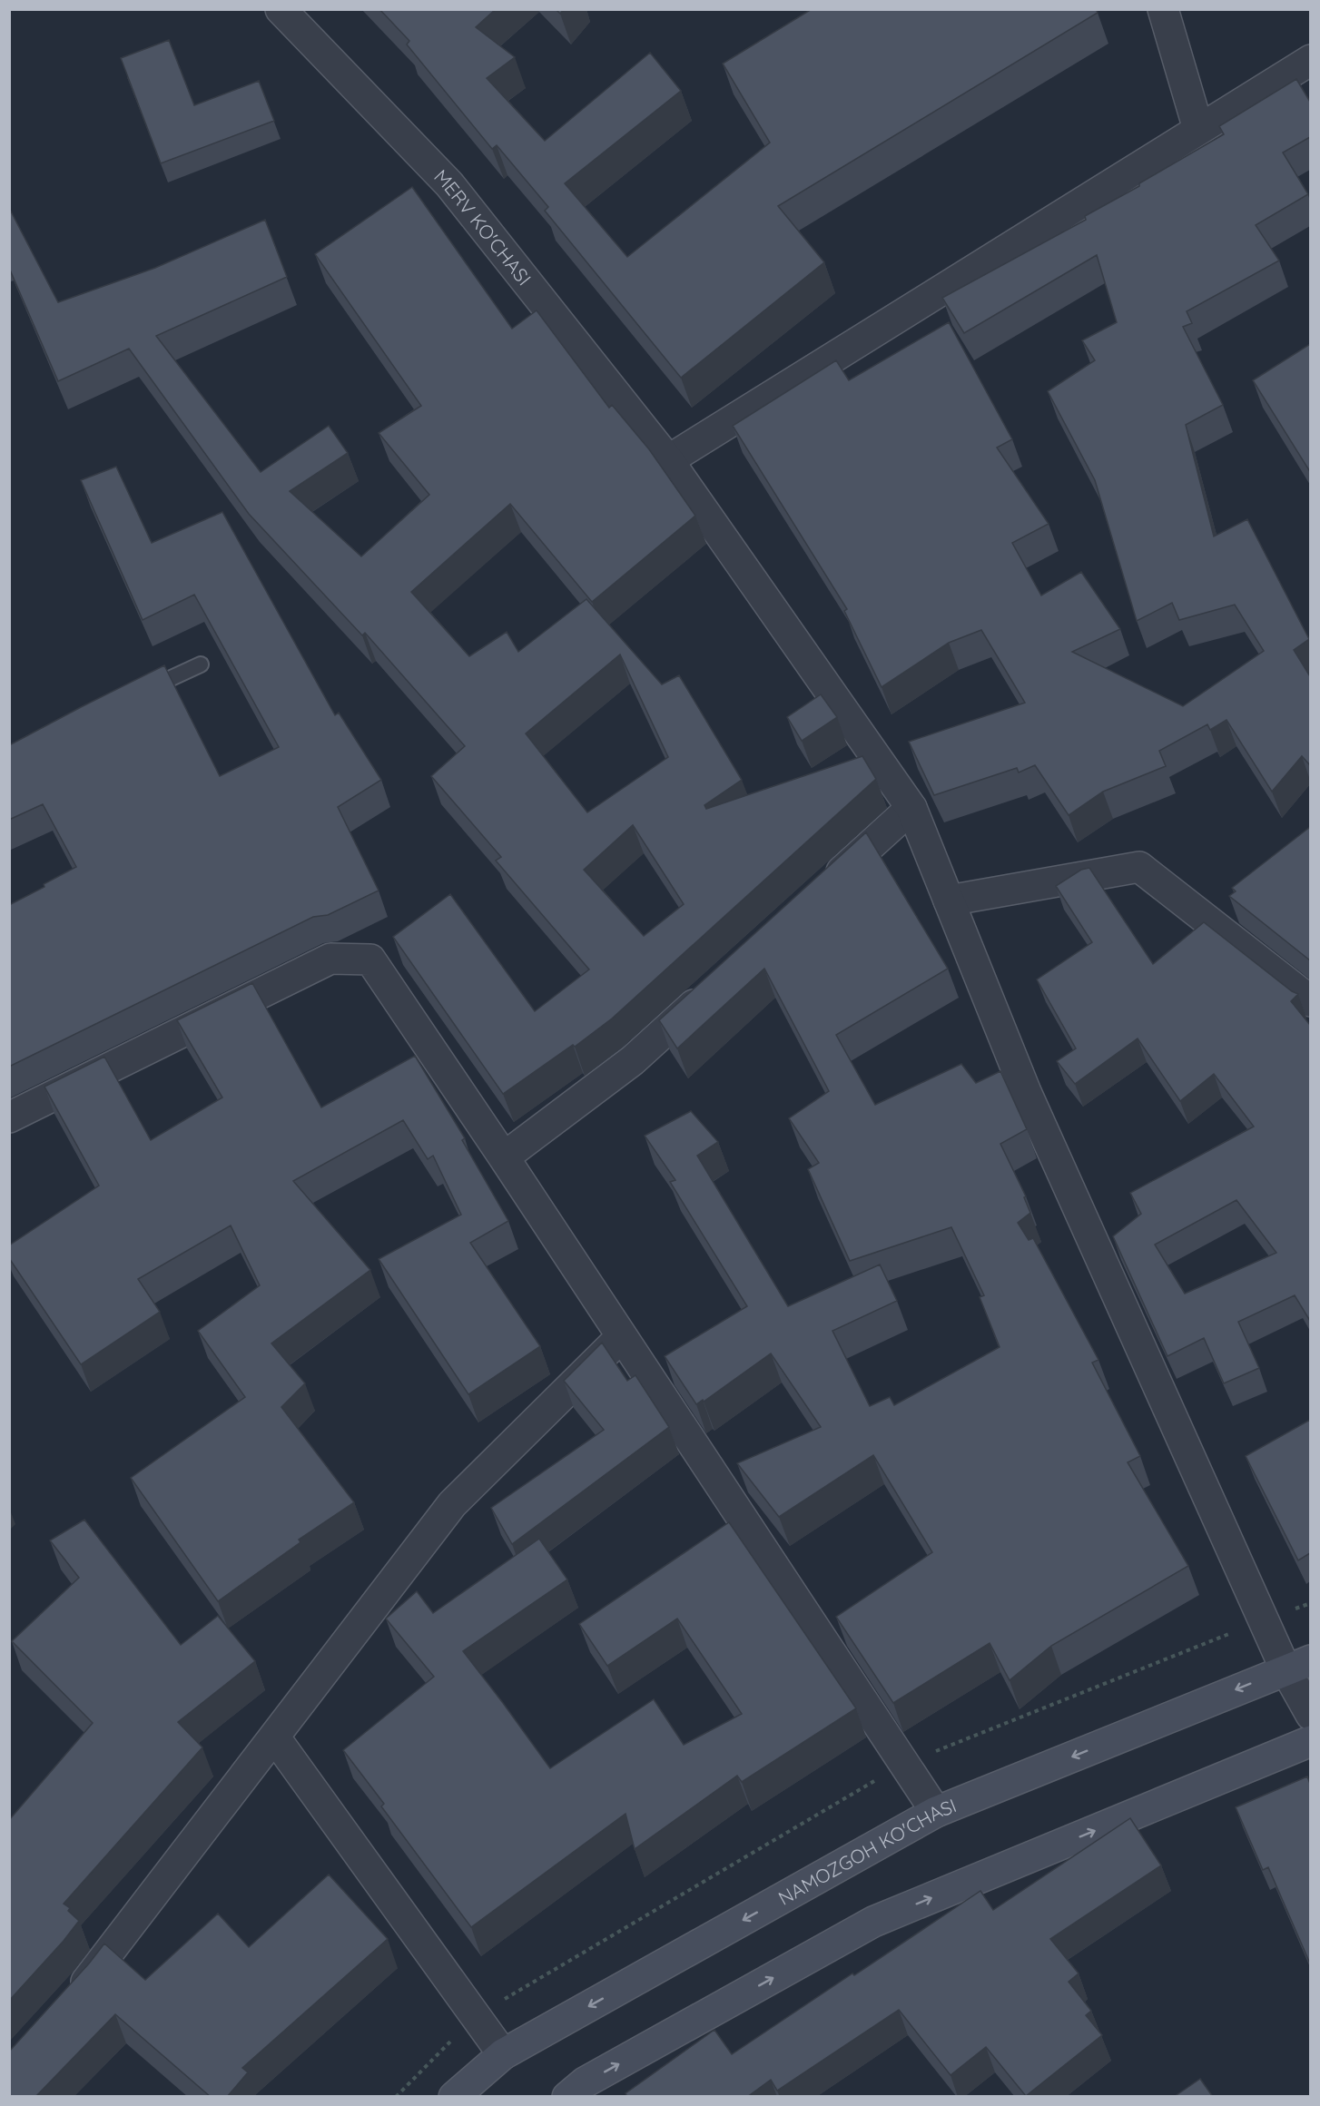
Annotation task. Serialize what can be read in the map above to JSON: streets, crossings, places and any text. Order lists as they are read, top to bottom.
{
  "streets": {
    "main road": ["NAMOZGOH KO'CHASI"],
    "street": ["MERV KO'CHASI"]
  },
  "crossings": [
    ["MERV KO'CHASI", "NAMOZGOH KO'CHASI"]
  ]
}
